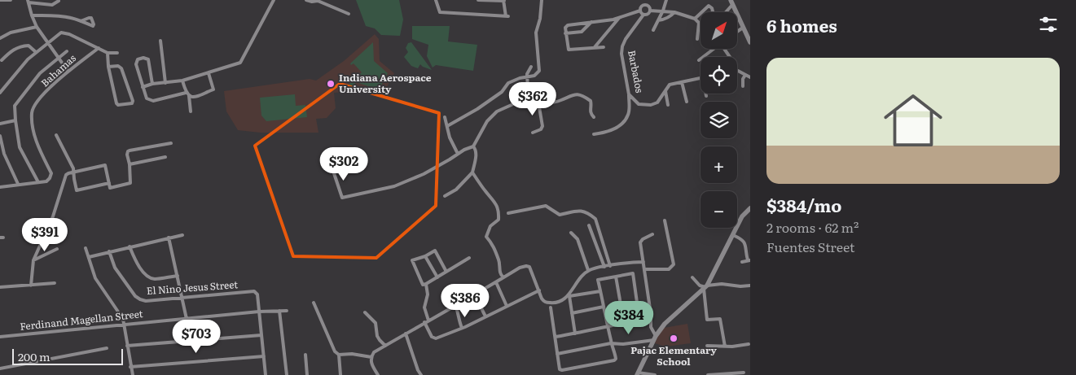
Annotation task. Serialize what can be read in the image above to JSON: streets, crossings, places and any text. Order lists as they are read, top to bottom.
{
  "streets": {
    "street": [
      "Bahamas",
      "Barbados",
      "El Nino Jesus Street",
      "Ferdinand Magellan Street"
    ]
  },
  "crossings": [
    ["El Nino Jesus Street", "Ferdinand Magellan Street"]
  ],
  "places": ["Indiana Aerospace University", "Pajac Elementary School"],
  "scale_bar": "200 m",
  "north": "top right",
  "page": {
    "heading": "6 homes",
    "map_buttons": ["+", "−"],
    "list": [
      {
        "name": "$384/mo",
        "note": "2 rooms · 62 m² · Fuentes Street"
      }
    ],
    "price": [
      "$362",
      "$302",
      "$391",
      "$386",
      "$384",
      "$703"
    ],
    "scale": "200 m"
  }
}
